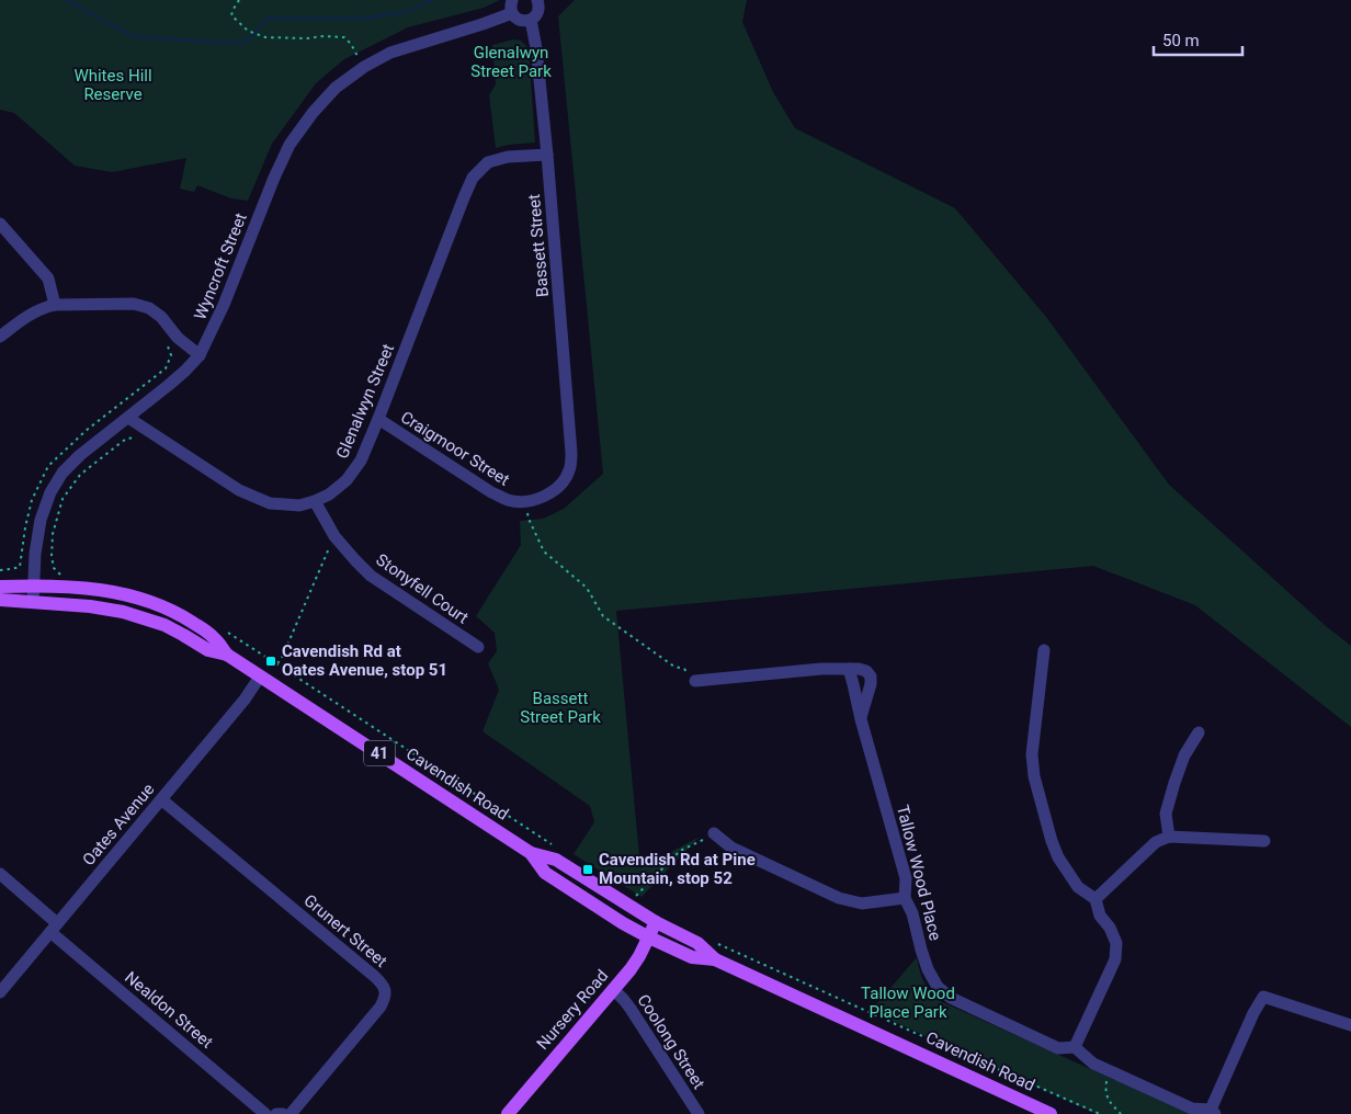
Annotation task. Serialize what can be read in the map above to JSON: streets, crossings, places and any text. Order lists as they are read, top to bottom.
{
  "streets": {
    "main road": ["41", "Cavendish Road", "Nursery Road"],
    "street": [
      "Bassett Street",
      "Wyncroft Street",
      "Glenalwyn Street",
      "Craigmoor Street",
      "Stonyfell Court",
      "Oates Avenue",
      "Tallow Wood Place",
      "Grunert Street",
      "Nealdon Street",
      "Coolong Street"
    ]
  },
  "crossings": [
    ["Bassett Street", "Glenalwyn Street"],
    ["Bassett Street", "Craigmoor Street"],
    ["Wyncroft Street", "Glenalwyn Street"],
    ["Wyncroft Street", "Cavendish Road"],
    ["Glenalwyn Street", "Craigmoor Street"],
    ["Glenalwyn Street", "Stonyfell Court"],
    ["Cavendish Road", "Oates Avenue"],
    ["Cavendish Road", "Nursery Road"],
    ["Oates Avenue", "Grunert Street"],
    ["Oates Avenue", "Nealdon Street"],
    ["Nursery Road", "Coolong Street"]
  ],
  "parks": [
    "Glenalwyn Street Park",
    "Whites Hill Reserve",
    "Bassett Street Park",
    "Tallow Wood Place Park"
  ],
  "places": {
    "transit": ["Cavendish Rd at Oates Avenue, stop 51", "Cavendish Rd at Pine Mountain, stop 52"]
  },
  "scale_bar": "50 m"
}
